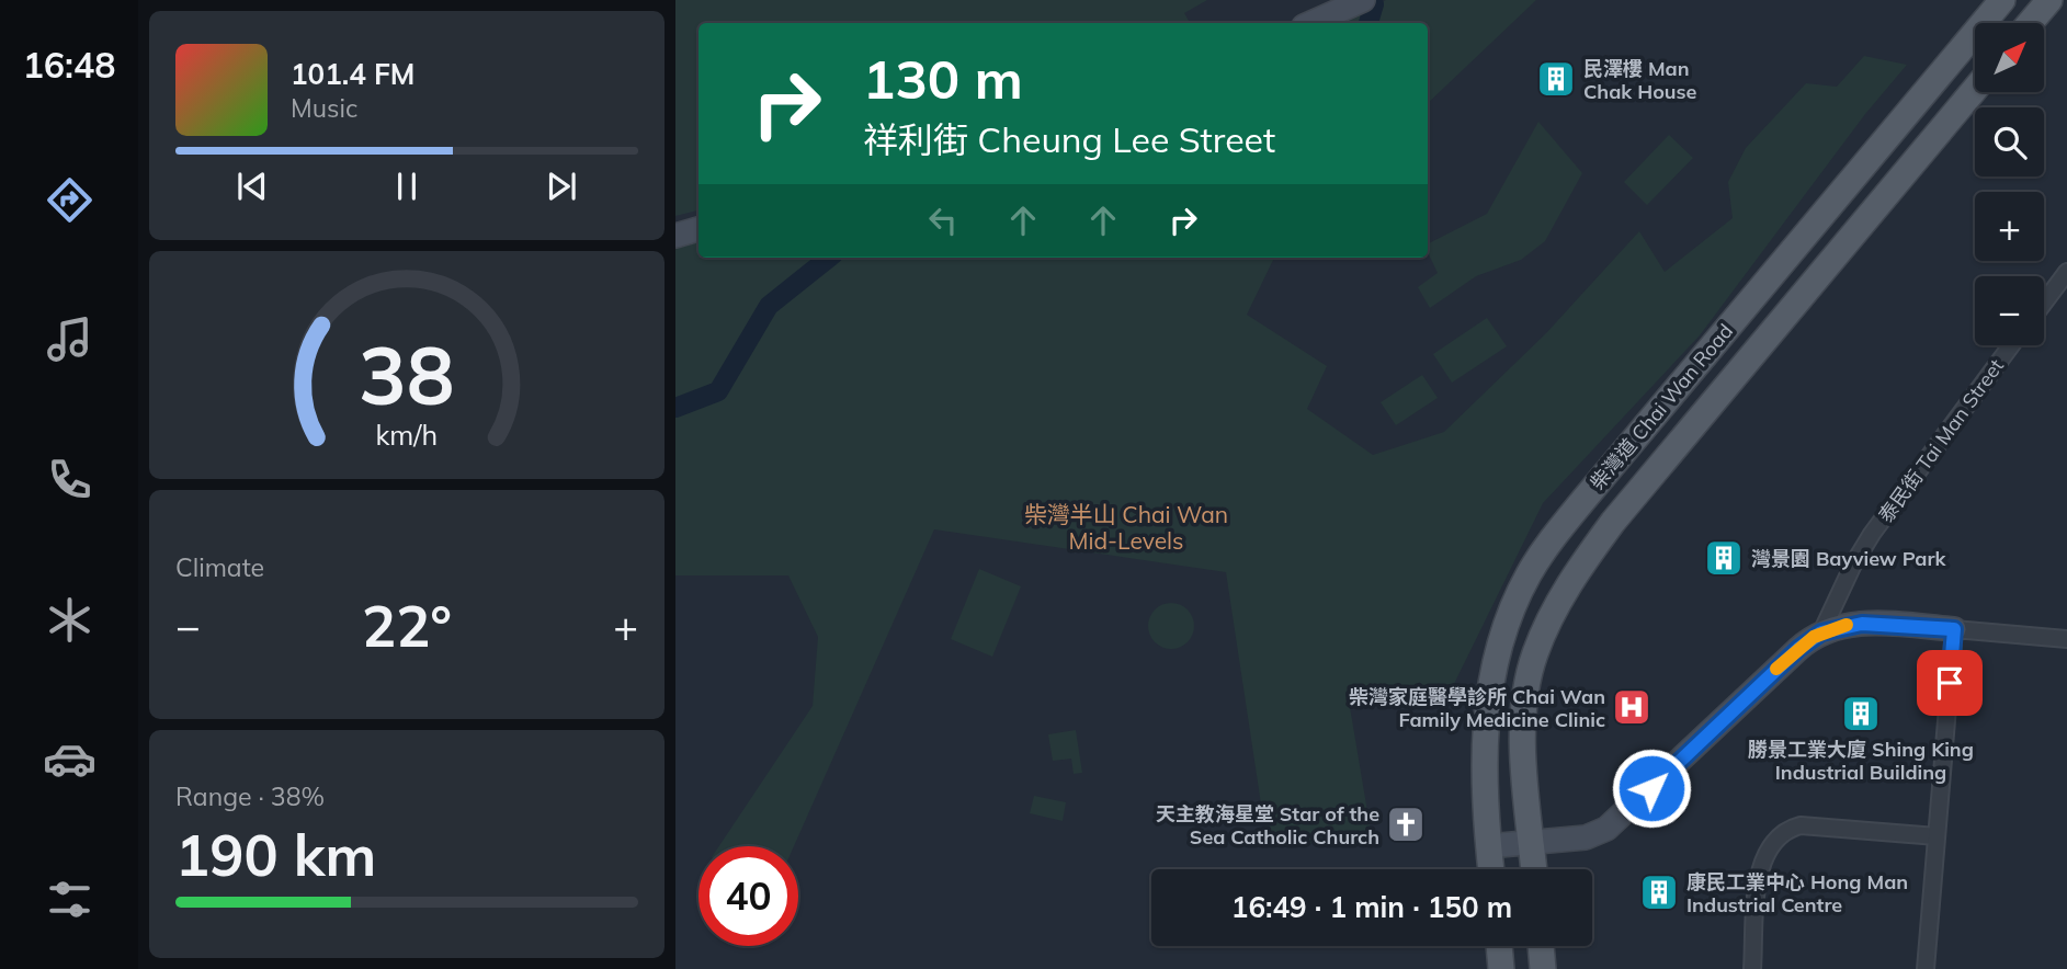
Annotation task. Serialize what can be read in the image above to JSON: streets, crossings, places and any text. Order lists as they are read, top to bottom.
{
  "streets": {
    "main road": ["柴灣道 Chai Wan Road"],
    "street": ["泰民街 Tai Man Street"]
  },
  "districts": ["柴灣半山 Chai Wan Mid-Levels"],
  "places": {
    "building": [
      "民澤樓 Man Chak House",
      "灣景園 Bayview Park",
      "勝景工業大廈 Shing King Industrial Building",
      "康民工業中心 Hong Man Industrial Centre"
    ],
    "hospital": ["柴灣家庭醫學診所 Chai Wan Family Medicine Clinic"],
    "church": ["天主教海星堂 Star of the Sea Catholic Church"]
  },
  "north": "top right",
  "page": {
    "tabs": "16:48",
    "map_buttons": ["+", "−"],
    "turn": ["130 m", "祥利街 Cheung Lee Street"],
    "song": ["101.4 FM", "Music"],
    "tile": [
      "Climate",
      ["Range · 38%", "190 km"]
    ],
    "heat": ["−", "22°", "+"],
    "limit": "40",
    "trip": "16:49 · 1 min · 150 m",
    "gauge": ["38", "km/h"]
  }
}
